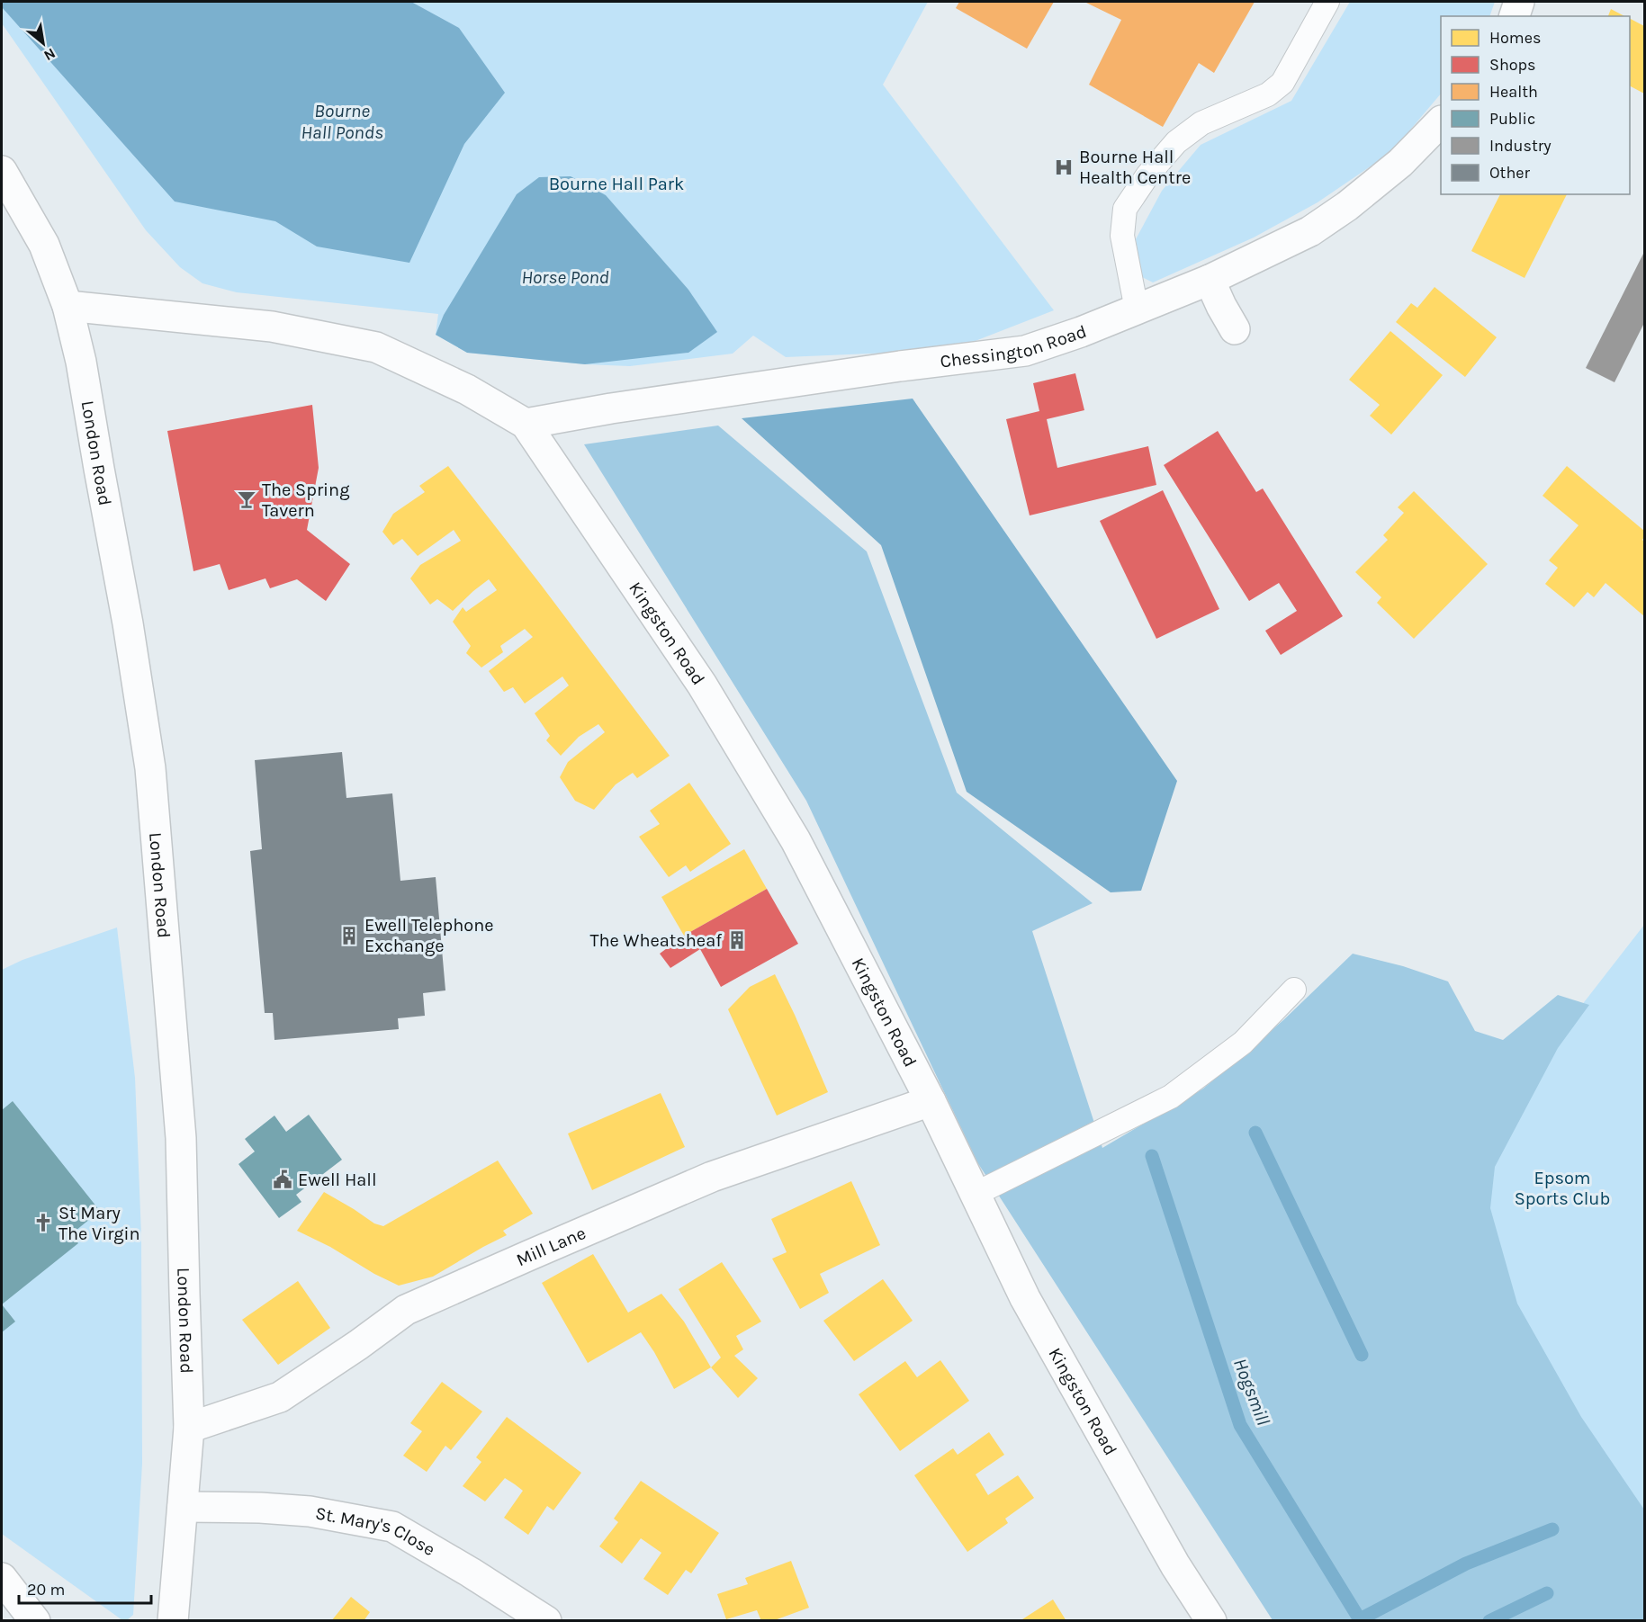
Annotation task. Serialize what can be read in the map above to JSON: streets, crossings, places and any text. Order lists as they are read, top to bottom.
{
  "streets": {
    "main road": [
      "Chessington Road",
      "London Road",
      "Kingston Road",
      "Mill Lane",
      "St. Mary's Close"
    ]
  },
  "crossings": [
    ["Chessington Road", "Kingston Road"],
    ["London Road", "Mill Lane"],
    ["London Road", "St. Mary's Close"],
    ["Kingston Road", "Mill Lane"]
  ],
  "water": ["Bourne Hall Ponds", "Horse Pond", "Hogsmill"],
  "parks": ["Bourne Hall Park", "Epsom Sports Club"],
  "places": {
    "hospital": ["Bourne Hall Health Centre"],
    "bar": ["The Spring Tavern"],
    "building": ["Ewell Telephone Exchange", "The Wheatsheaf"],
    "public building": ["Ewell Hall"],
    "church": ["St Mary The Virgin"]
  },
  "legend": [
    "Homes",
    "Shops",
    "Health",
    "Public",
    "Industry",
    "Other"
  ],
  "scale_bar": "20 m",
  "north": "bottom right"
}
